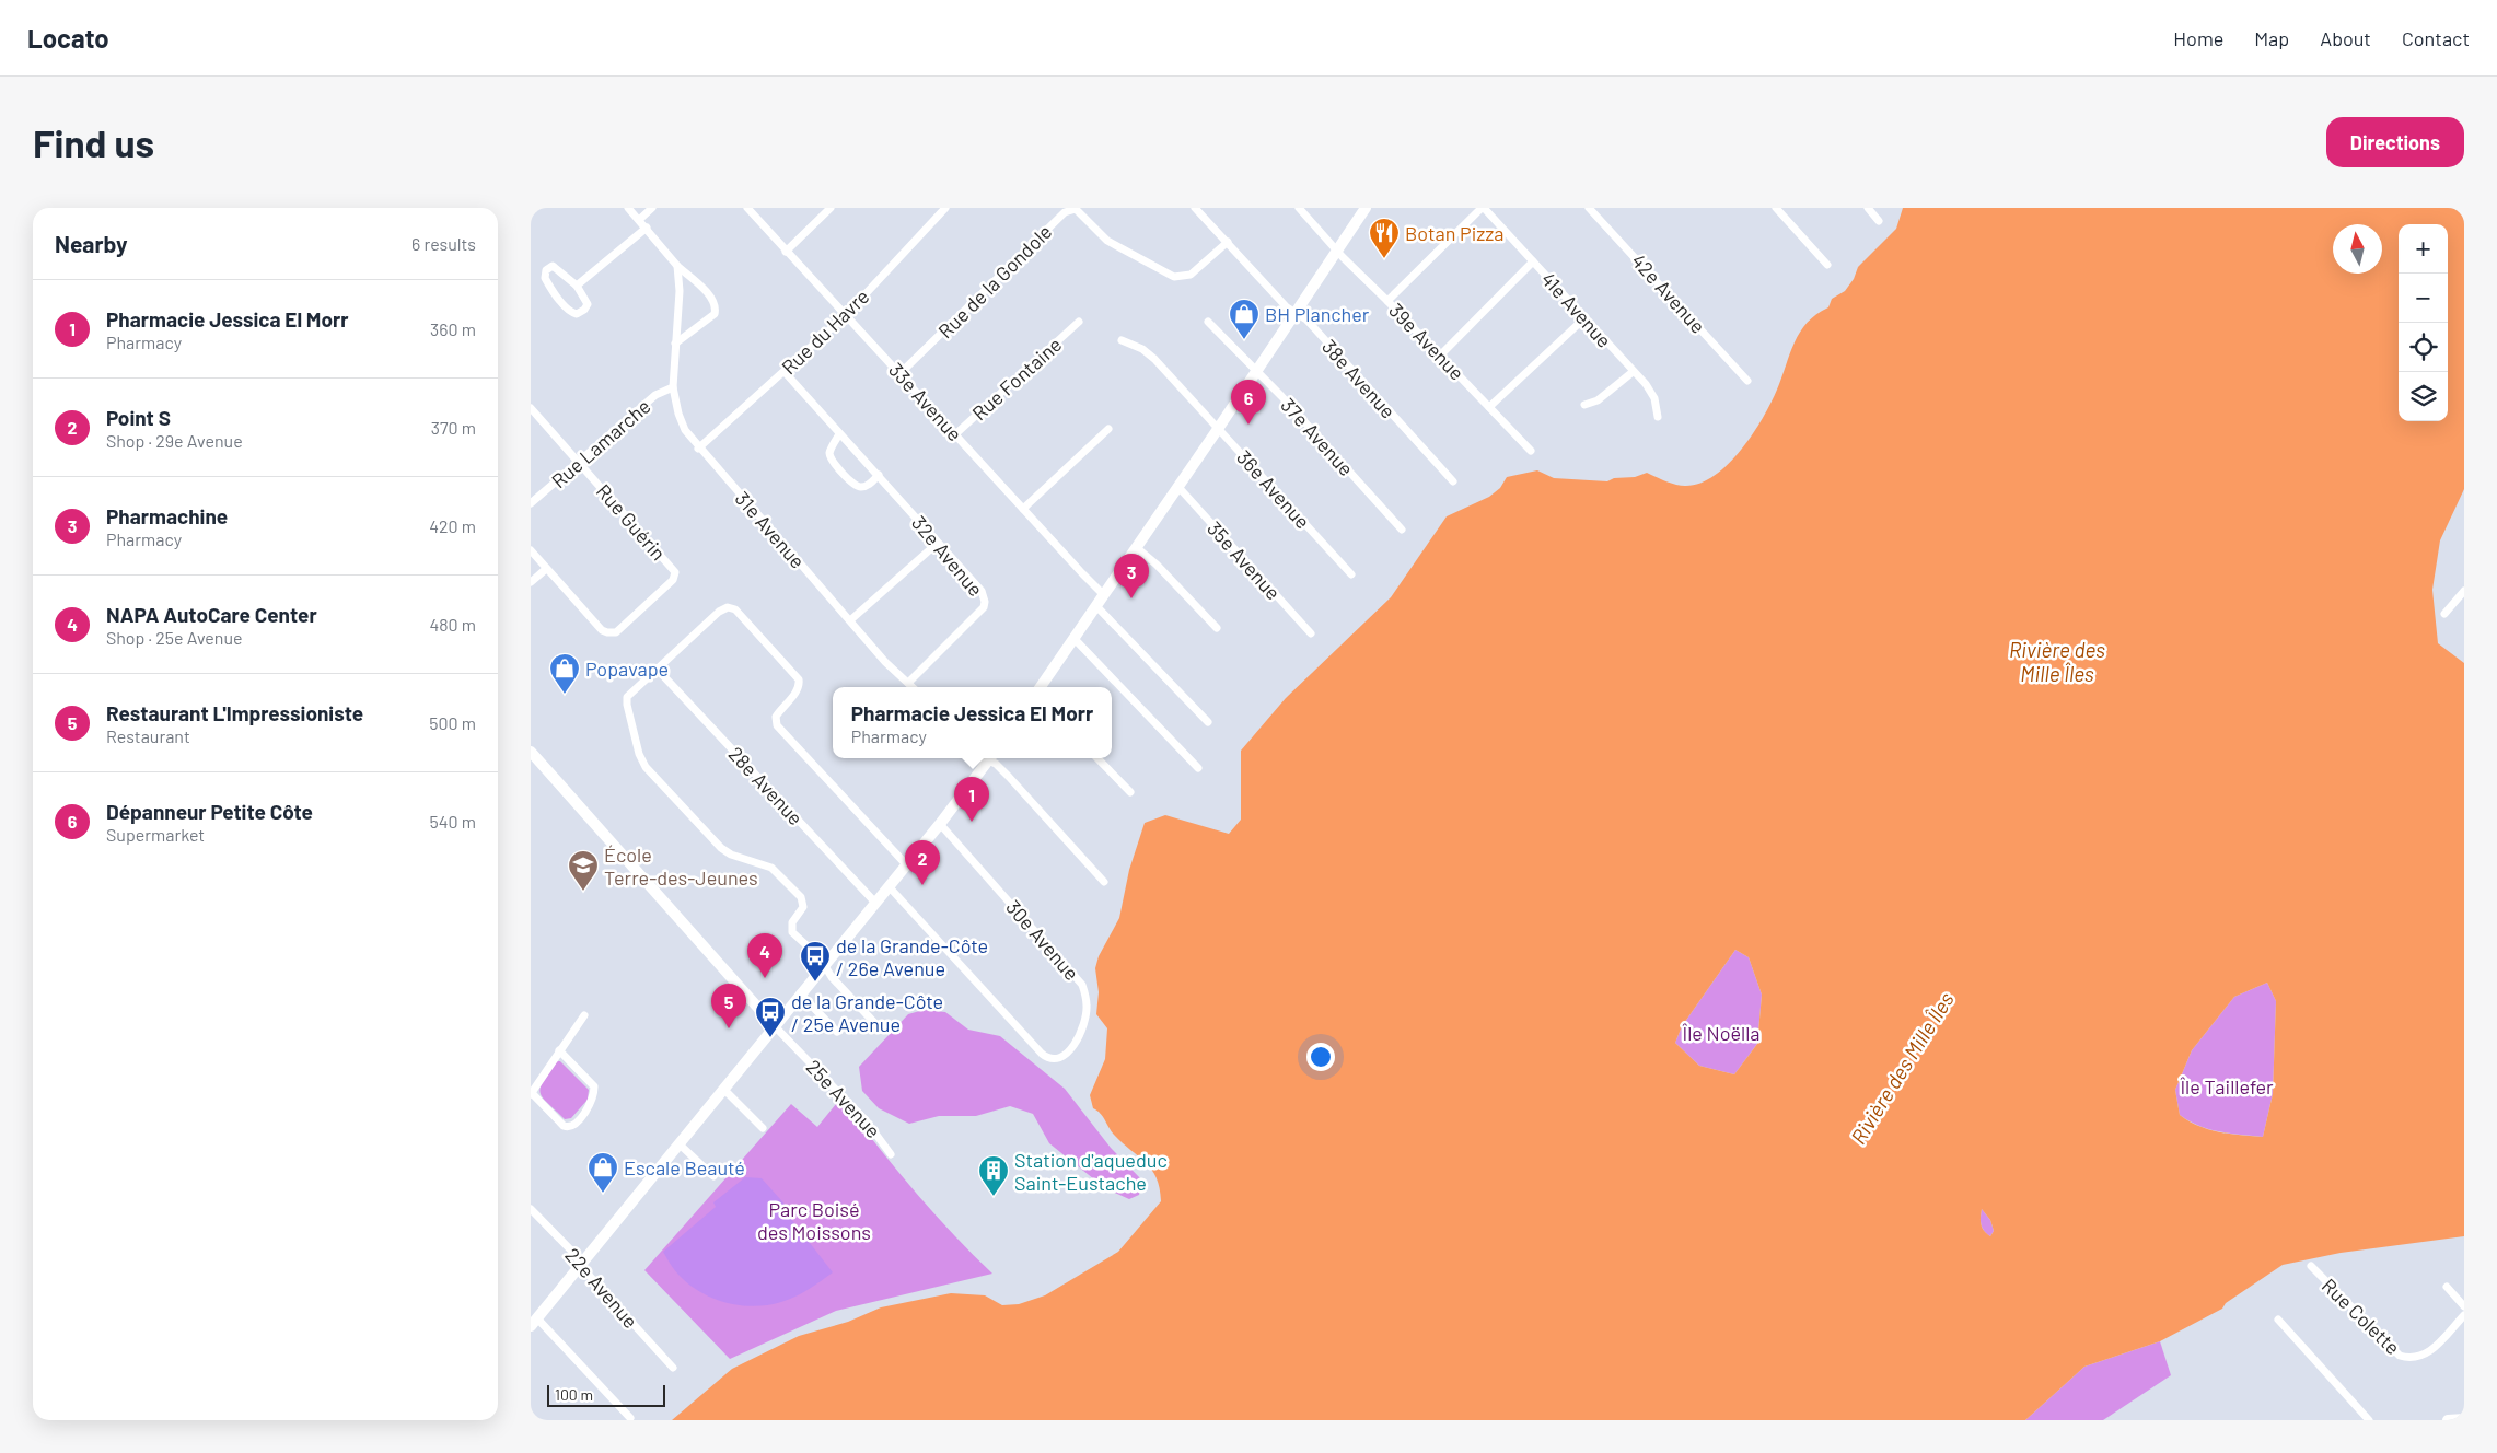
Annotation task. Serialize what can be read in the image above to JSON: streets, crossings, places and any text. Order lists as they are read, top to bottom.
{
  "streets": {
    "main road": ["25e Avenue"],
    "street": [
      "Rue de la Gondole",
      "42e Avenue",
      "41e Avenue",
      "Rue du Havre",
      "39e Avenue",
      "Rue Fontaine",
      "38e Avenue",
      "33e Avenue",
      "37e Avenue",
      "Rue Lamarche",
      "36e Avenue",
      "Rue Guérin",
      "31e Avenue",
      "32e Avenue",
      "35e Avenue",
      "28e Avenue",
      "30e Avenue",
      "22e Avenue",
      "Rue Colette"
    ]
  },
  "crossings": [
    ["Rue de la Gondole", "38e Avenue"],
    ["Rue de la Gondole", "33e Avenue"],
    ["Rue du Havre", "33e Avenue"],
    ["Rue du Havre", "31e Avenue"],
    ["Rue du Havre", "32e Avenue"],
    ["Rue Fontaine", "33e Avenue"],
    ["Rue Lamarche", "Rue Guérin"],
    ["Rue Lamarche", "31e Avenue"],
    ["31e Avenue", "32e Avenue"]
  ],
  "water": ["Rivière des Mille Îles"],
  "parks": ["Île Noëlla", "Île Taillefer", "Parc Boisé des Moissons"],
  "places": {
    "restaurant": ["Botan Pizza"],
    "shop": ["BH Plancher", "Popavape", "Escale Beauté"],
    "school or university": ["École Terre-des-Jeunes"],
    "bus stop": ["de la Grande-Côte / 26e Avenue", "de la Grande-Côte / 25e Avenue"],
    "building": ["Station d'aqueduc Saint-Eustache"]
  },
  "scale_bar": "100 m",
  "north": "top",
  "page": {
    "header": "Locato",
    "nav": [
      "Home",
      "Map",
      "About",
      "Contact"
    ],
    "buttons": "Directions",
    "title": "Find us",
    "heading": ["Nearby", "6 results"],
    "map_buttons": ["+", "−"],
    "list": [
      {
        "mark": "1",
        "name": "Pharmacie Jessica El Morr",
        "note": "Pharmacy",
        "value": "360 m"
      },
      {
        "mark": "2",
        "name": "Point S",
        "note": "Shop · 29e Avenue",
        "value": "370 m"
      },
      {
        "mark": "3",
        "name": "Pharmachine",
        "note": "Pharmacy",
        "value": "420 m"
      },
      {
        "mark": "4",
        "name": "NAPA AutoCare Center",
        "note": "Shop · 25e Avenue",
        "value": "480 m"
      },
      {
        "mark": "5",
        "name": "Restaurant L'Impressioniste",
        "note": "Restaurant",
        "value": "500 m"
      },
      {
        "mark": "6",
        "name": "Dépanneur Petite Côte",
        "note": "Supermarket",
        "value": "540 m"
      }
    ],
    "pins": [
      "6",
      "3",
      "1",
      "2",
      "4",
      "5"
    ],
    "popup": ["Pharmacie Jessica El Morr", "Pharmacy"],
    "scale": "100 m"
  }
}
